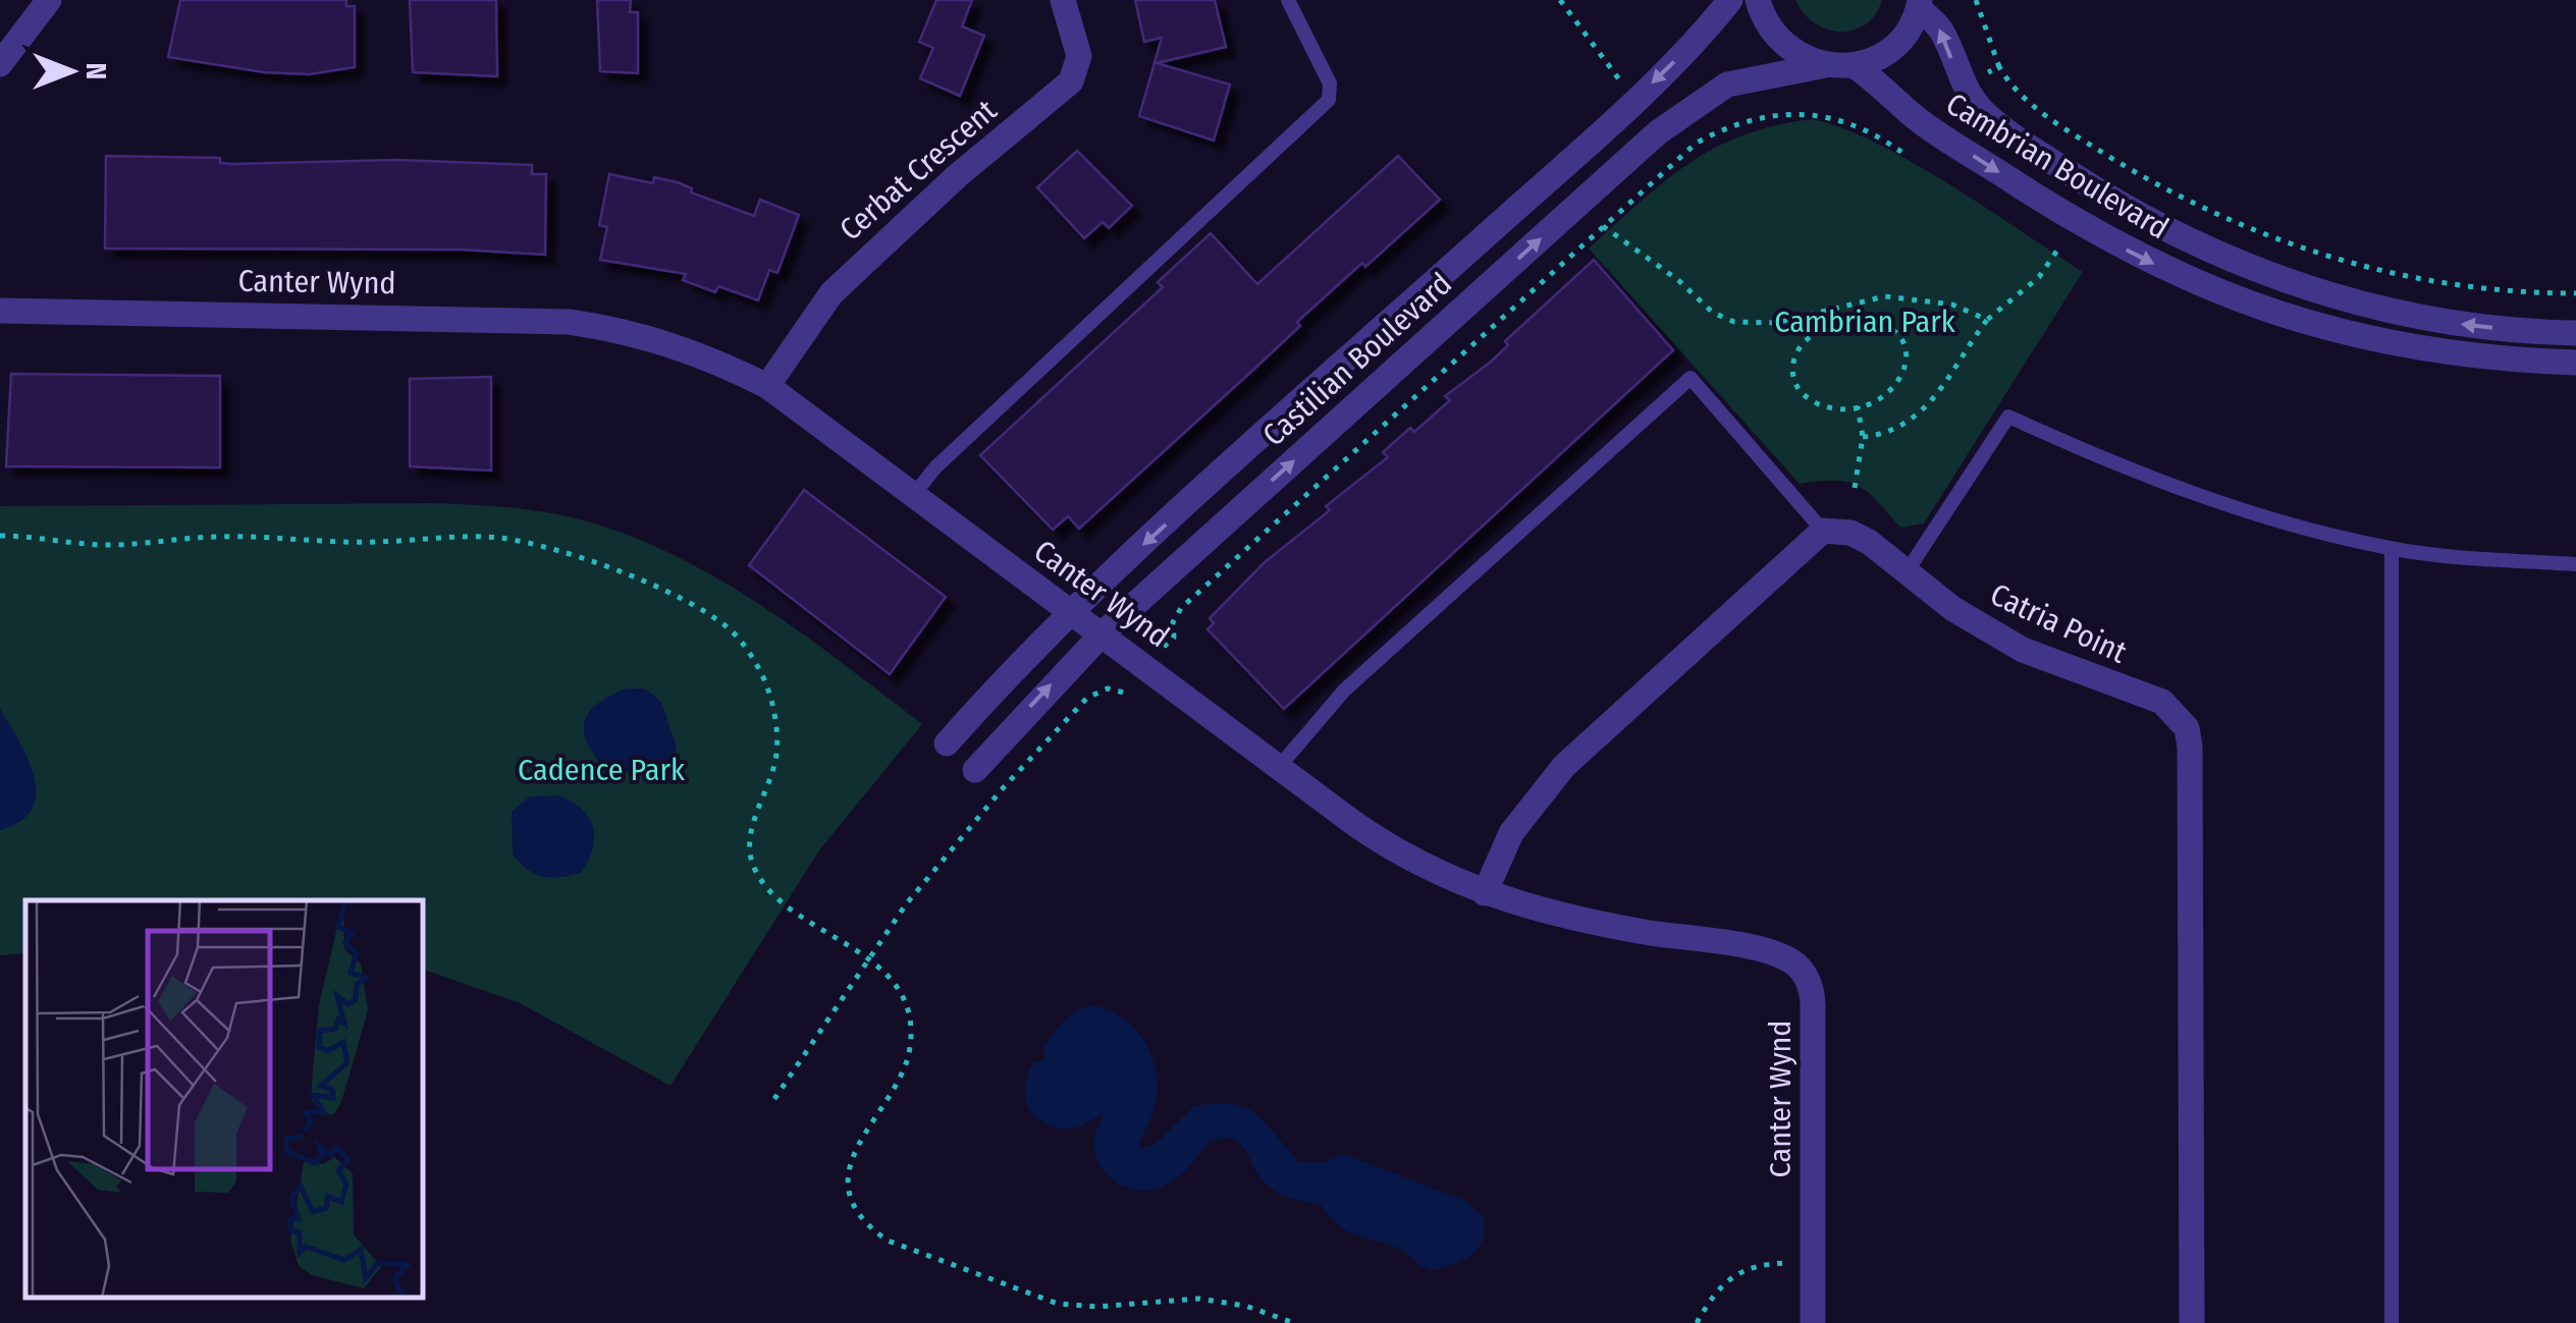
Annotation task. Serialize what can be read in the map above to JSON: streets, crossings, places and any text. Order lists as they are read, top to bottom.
{
  "streets": {
    "street": [
      "Cambrian Boulevard",
      "Cerbat Crescent",
      "Canter Wynd",
      "Castilian Boulevard",
      "Catria Point"
    ]
  },
  "crossings": [
    ["Cambrian Boulevard", "Castilian Boulevard"],
    ["Cerbat Crescent", "Canter Wynd"],
    ["Canter Wynd", "Castilian Boulevard"]
  ],
  "parks": ["Cambrian Park", "Cadence Park"],
  "north": "right"
}
